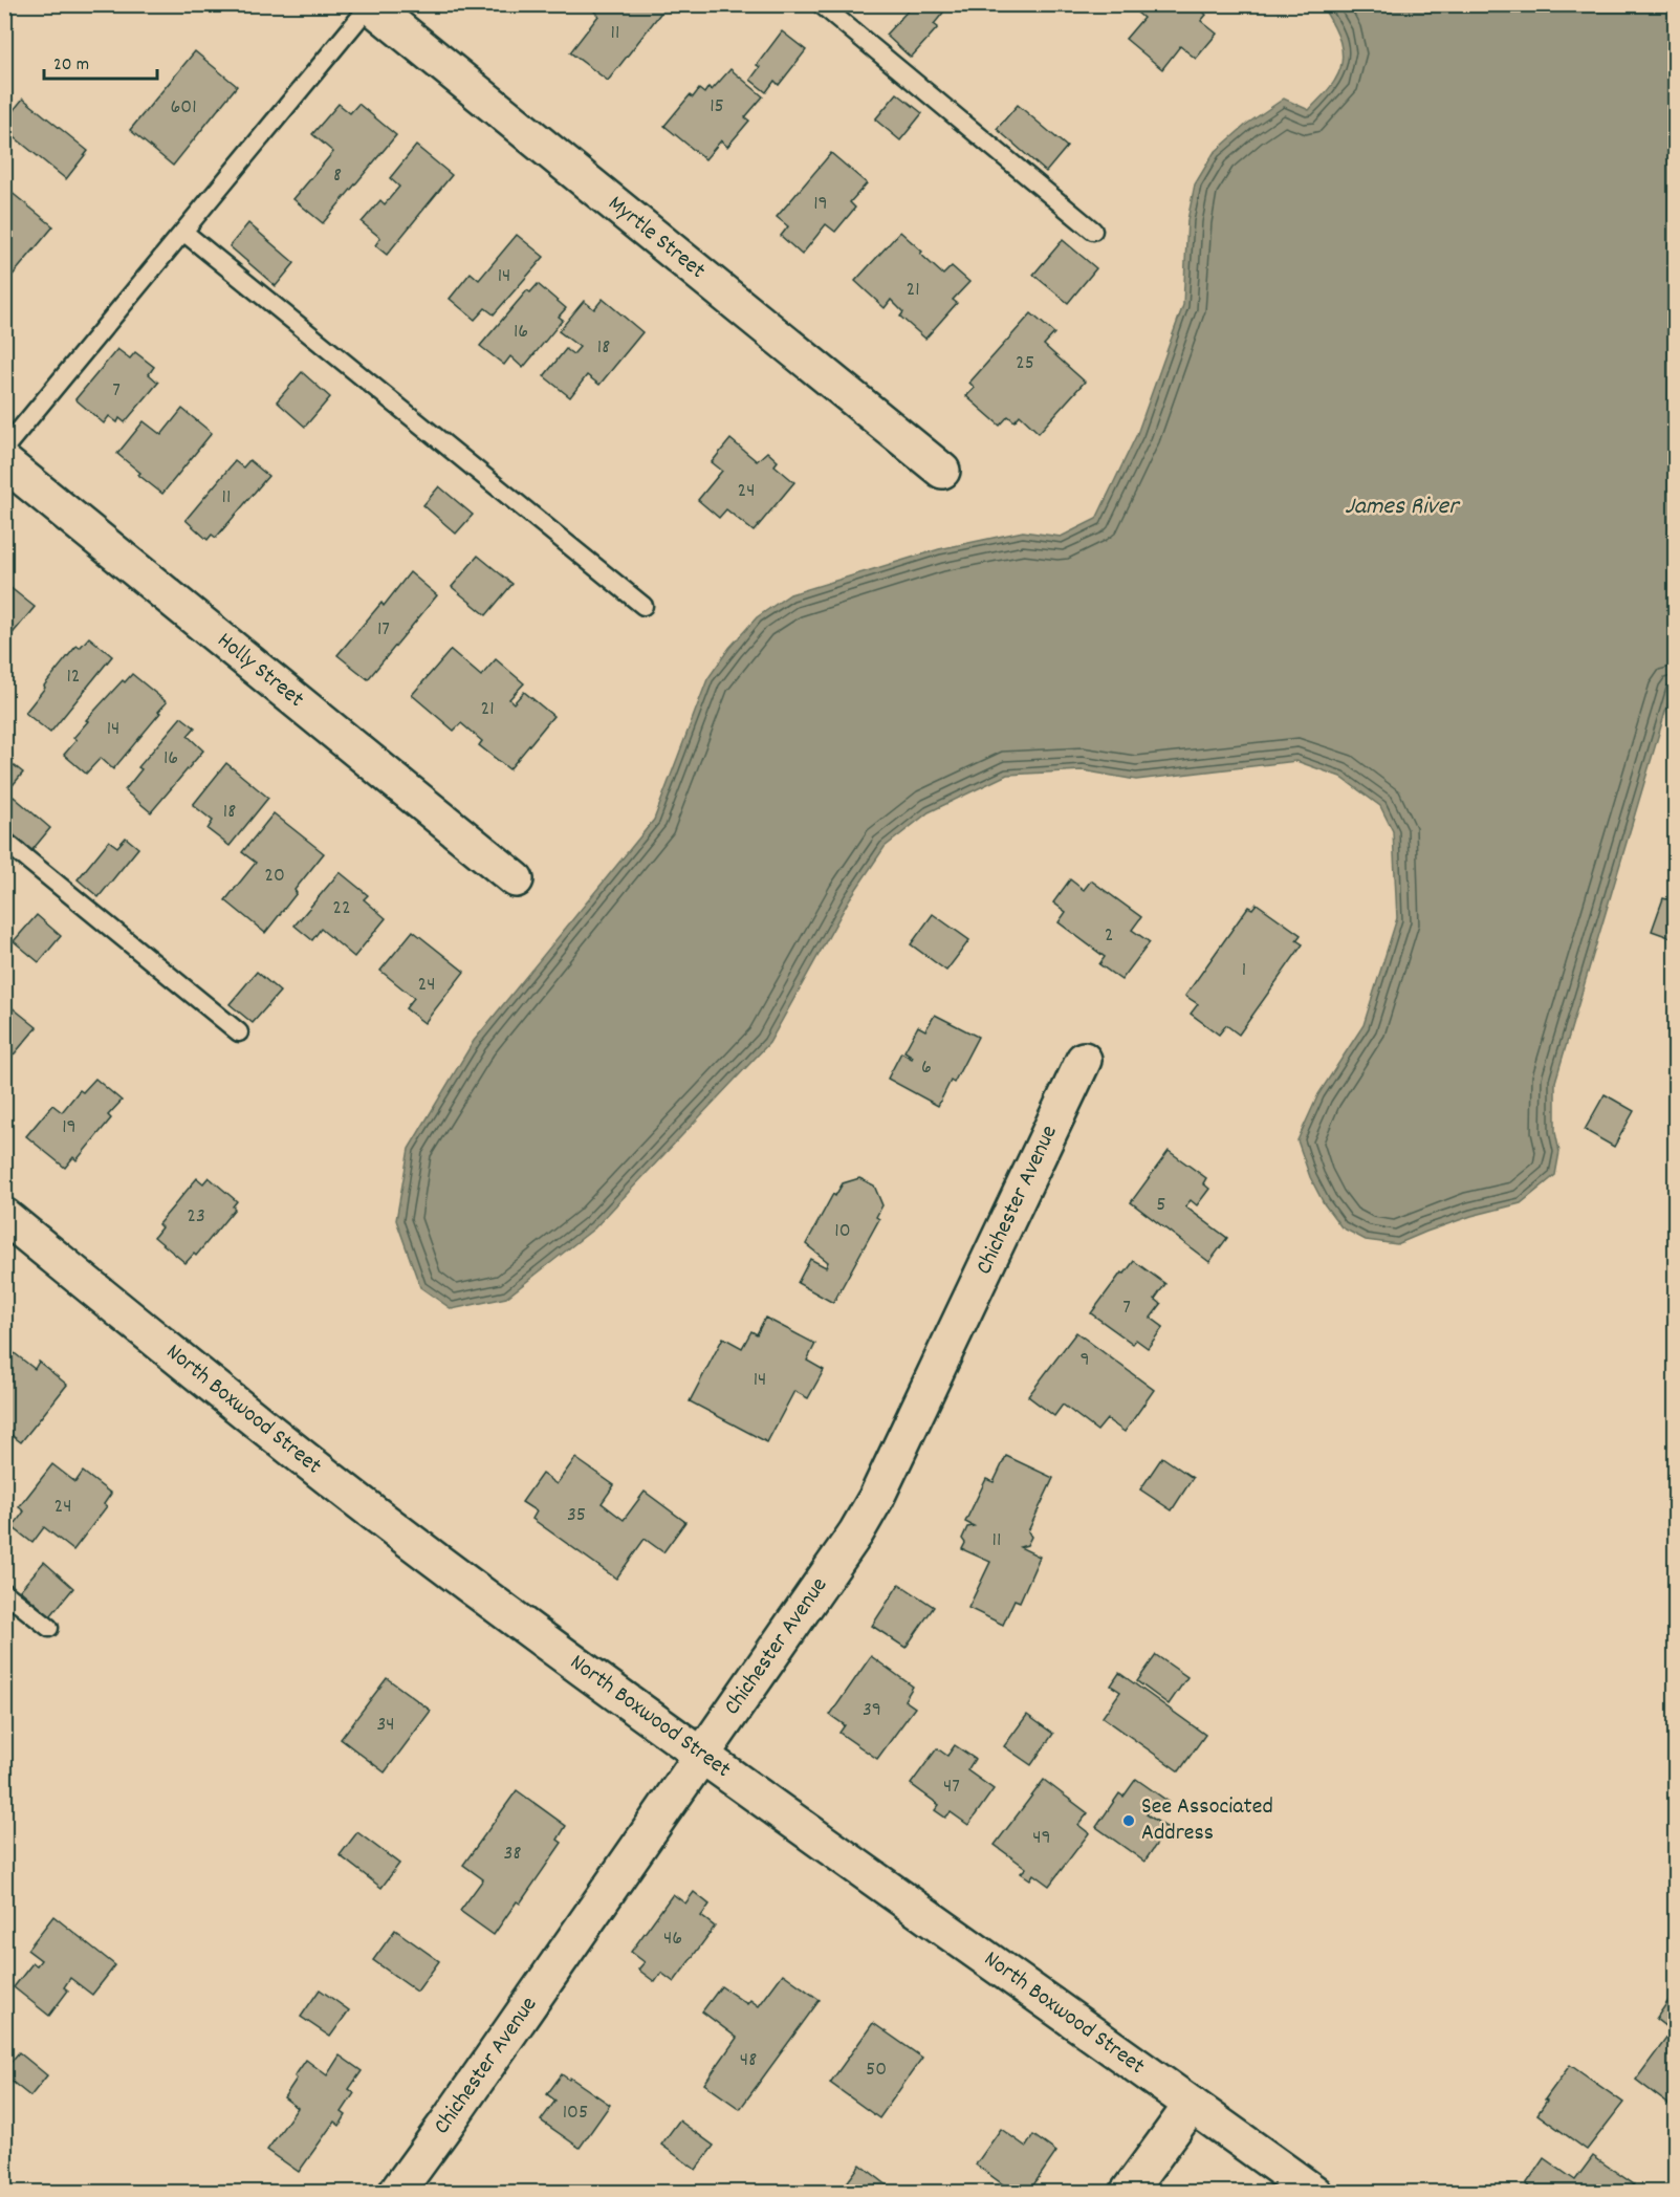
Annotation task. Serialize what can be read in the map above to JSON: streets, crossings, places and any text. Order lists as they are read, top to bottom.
{
  "streets": {
    "street": [
      "Myrtle Street",
      "Holly Street",
      "Chichester Avenue",
      "North Boxwood Street"
    ]
  },
  "crossings": [
    ["Chichester Avenue", "North Boxwood Street"]
  ],
  "water": ["James River"],
  "places": ["See Associated Address"],
  "house_numbers": [
    "11",
    "15",
    "601",
    "8",
    "19",
    "14",
    "21",
    "16",
    "18",
    "25",
    "7",
    "24",
    "11",
    "17",
    "12",
    "21",
    "14",
    "16",
    "18",
    "20",
    "22",
    "2",
    "1",
    "24",
    "6",
    "19",
    "5",
    "23",
    "10",
    "7",
    "9",
    "14",
    "24",
    "35",
    "11",
    "39",
    "34",
    "47",
    "49",
    "38",
    "46",
    "48",
    "50",
    "105"
  ],
  "scale_bar": "20 m"
}
